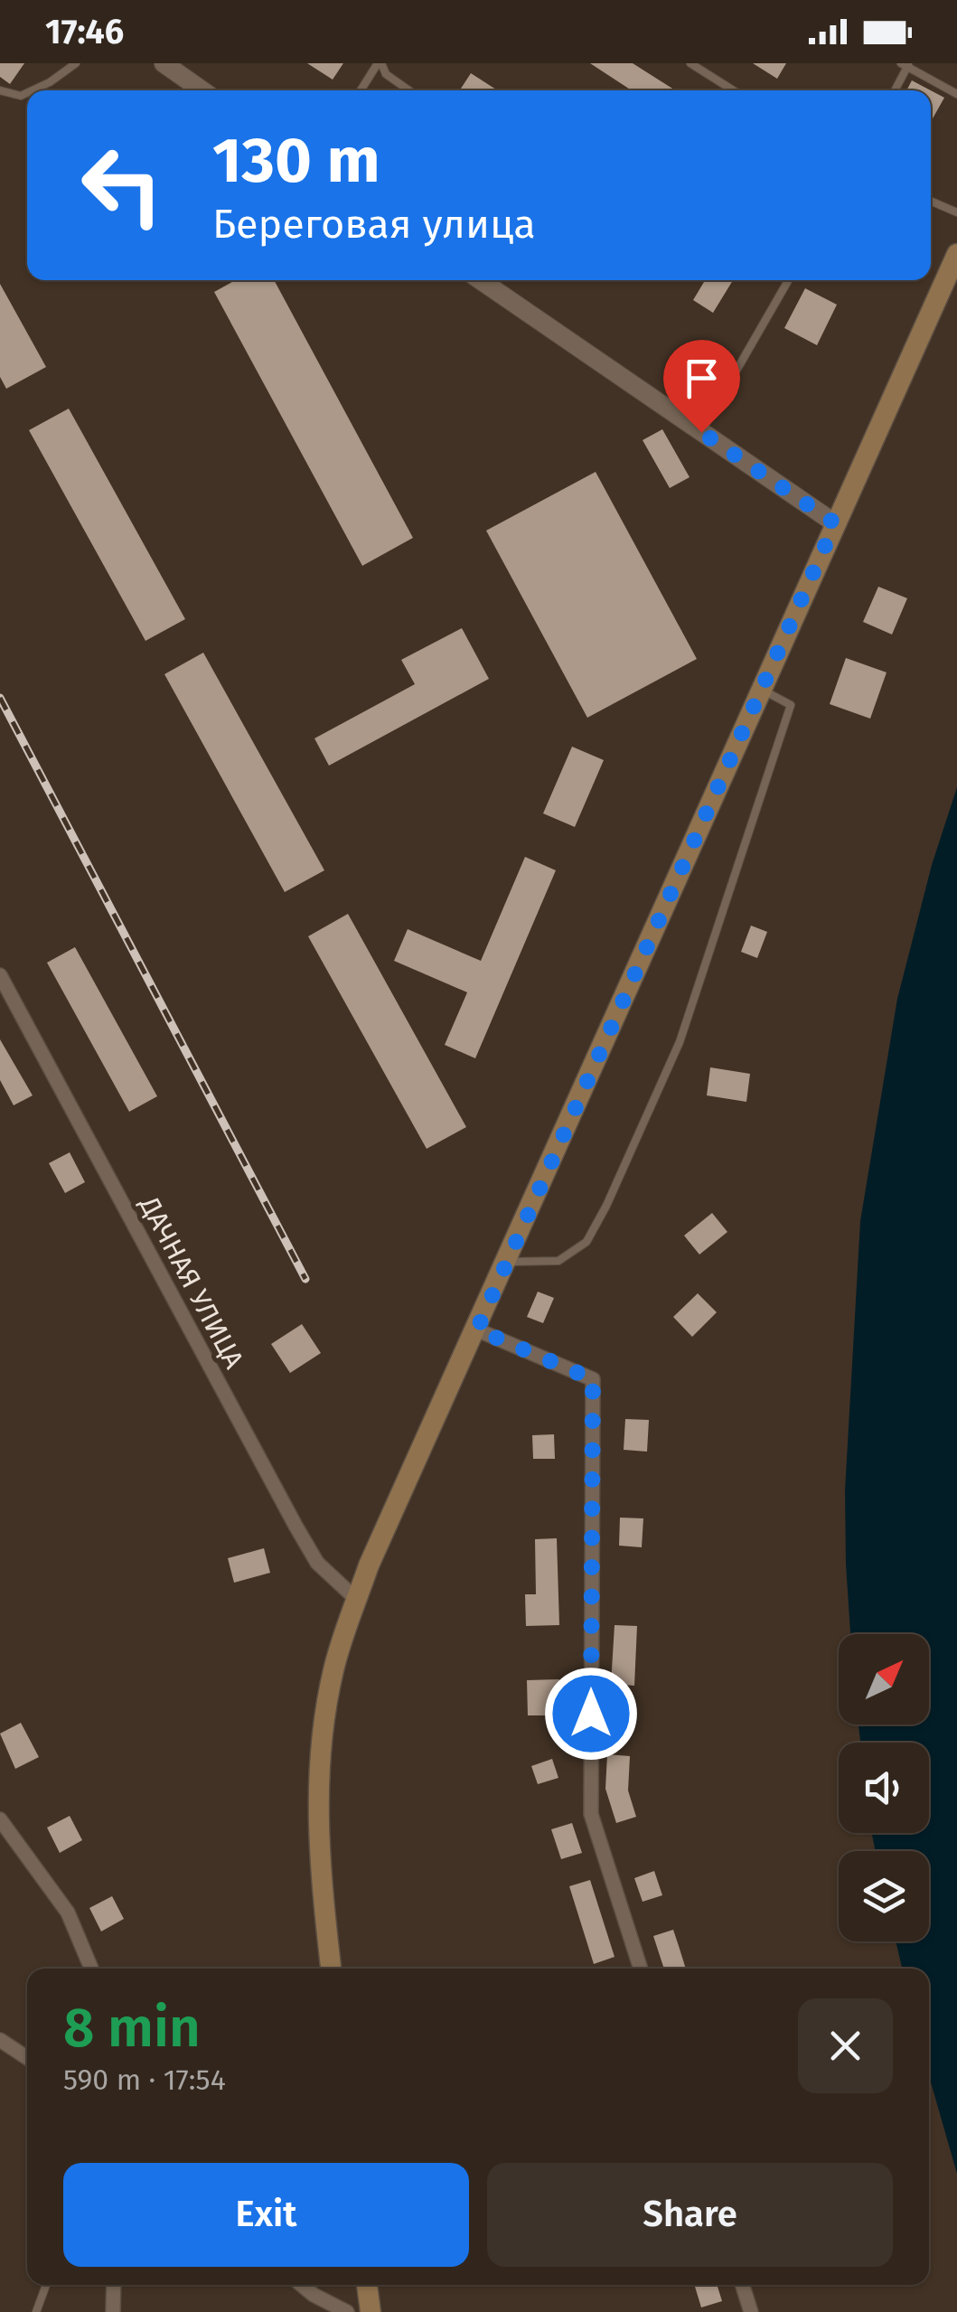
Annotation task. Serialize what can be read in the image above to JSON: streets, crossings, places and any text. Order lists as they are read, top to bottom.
{
  "streets": {
    "street": ["ДАЧНАЯ УЛИЦА"]
  },
  "north": "top right",
  "page": {
    "status": "17:46",
    "turn": ["130 m", "Береговая улица"],
    "heading": ["8 min", "590 m · 17:54"],
    "buttons": ["Exit", "Share"]
  }
}
